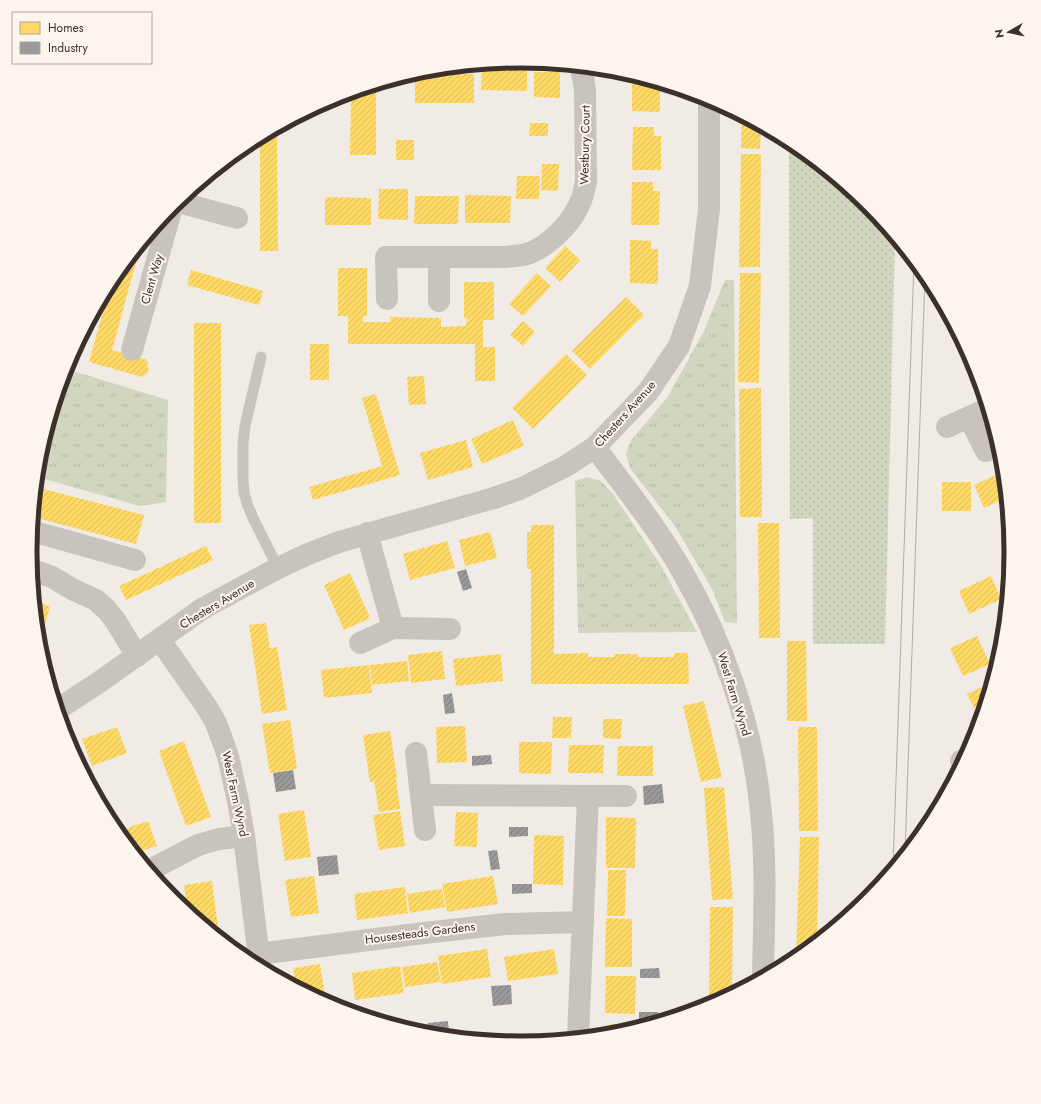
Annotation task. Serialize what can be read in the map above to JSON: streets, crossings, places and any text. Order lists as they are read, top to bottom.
{
  "streets": {
    "street": [
      "Westbury Court",
      "Clent Way",
      "Chesters Avenue",
      "West Farm Wynd",
      "Housesteads Gardens"
    ]
  },
  "crossings": [
    ["Chesters Avenue", "West Farm Wynd"]
  ],
  "legend": ["Homes", "Industry"],
  "north": "left"
}
